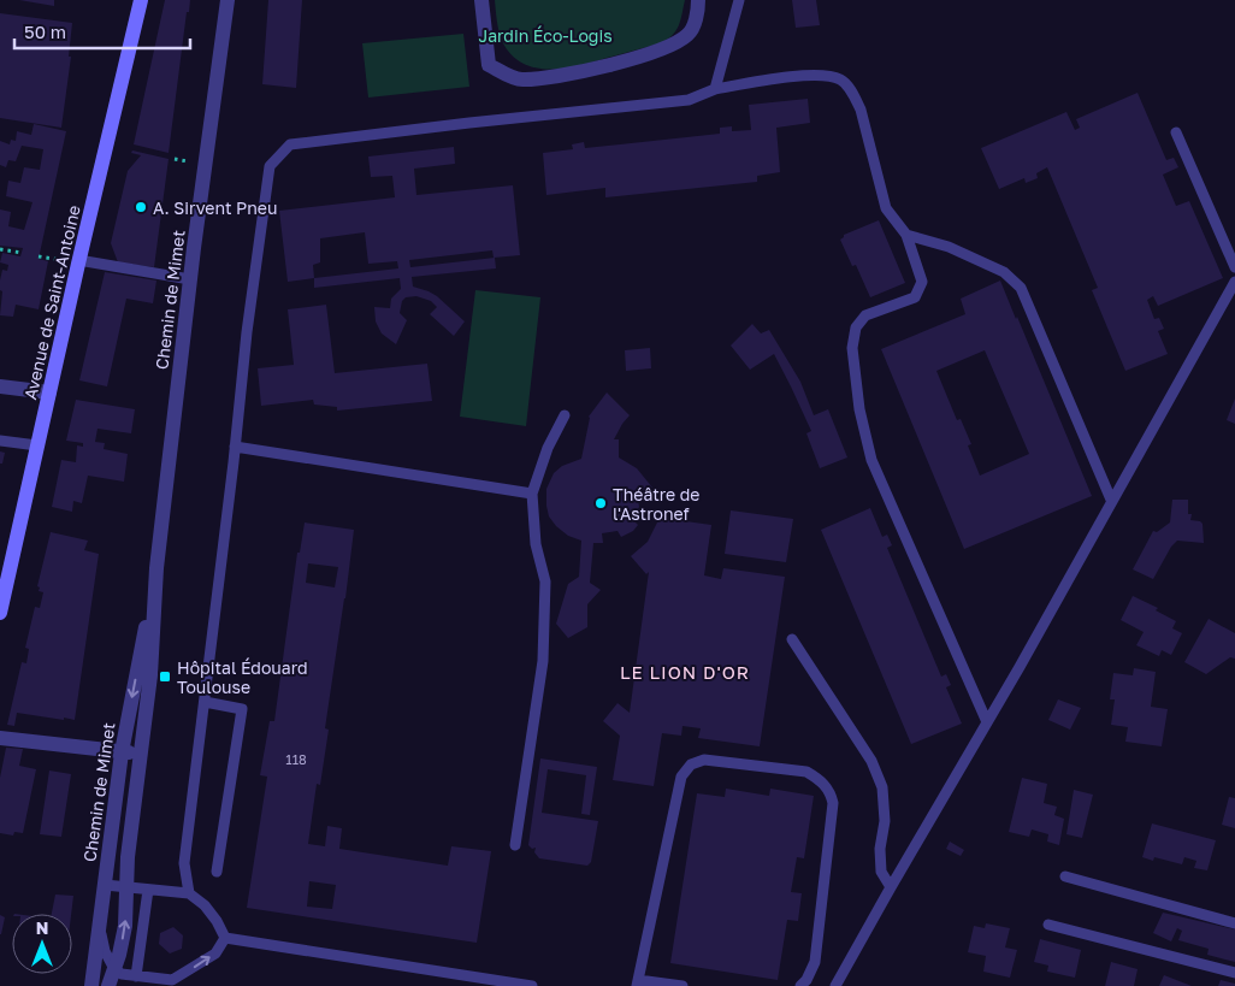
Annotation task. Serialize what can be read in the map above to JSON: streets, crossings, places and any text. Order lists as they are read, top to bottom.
{
  "streets": {
    "main road": ["Avenue de Saint-Antoine"],
    "street": ["Chemin de Mimet"]
  },
  "districts": ["LE LION D'OR"],
  "parks": ["Jardin Éco-Logis"],
  "places": {
    "other": ["A. Sirvent Pneu", "Théâtre de l'Astronef"],
    "transit": ["Hôpital Édouard Toulouse"]
  },
  "house_numbers": ["118"],
  "scale_bar": "50 m",
  "north": "top"
}
